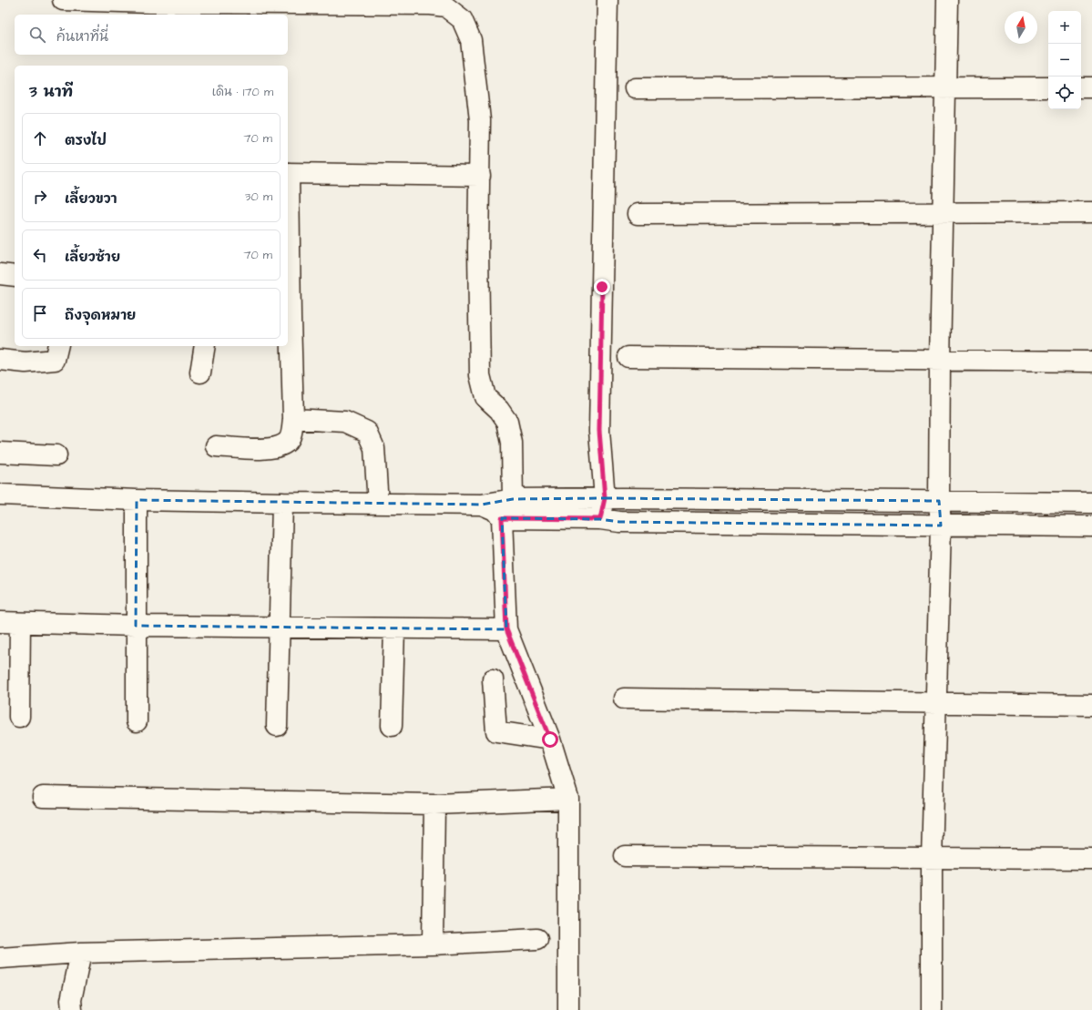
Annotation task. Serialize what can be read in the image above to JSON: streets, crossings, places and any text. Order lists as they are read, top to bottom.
{
  "north": "top",
  "page": {
    "map_buttons": ["+", "−"],
    "search": "ค้นหาที่นี่",
    "heading": ["3 นาที", "เดิน · 170 m"],
    "list": [
      ["ตรงไป", "70 m"],
      ["เลี้ยวขวา", "30 m"],
      ["เลี้ยวซ้าย", "70 m"],
      "ถึงจุดหมาย"
    ]
  }
}
